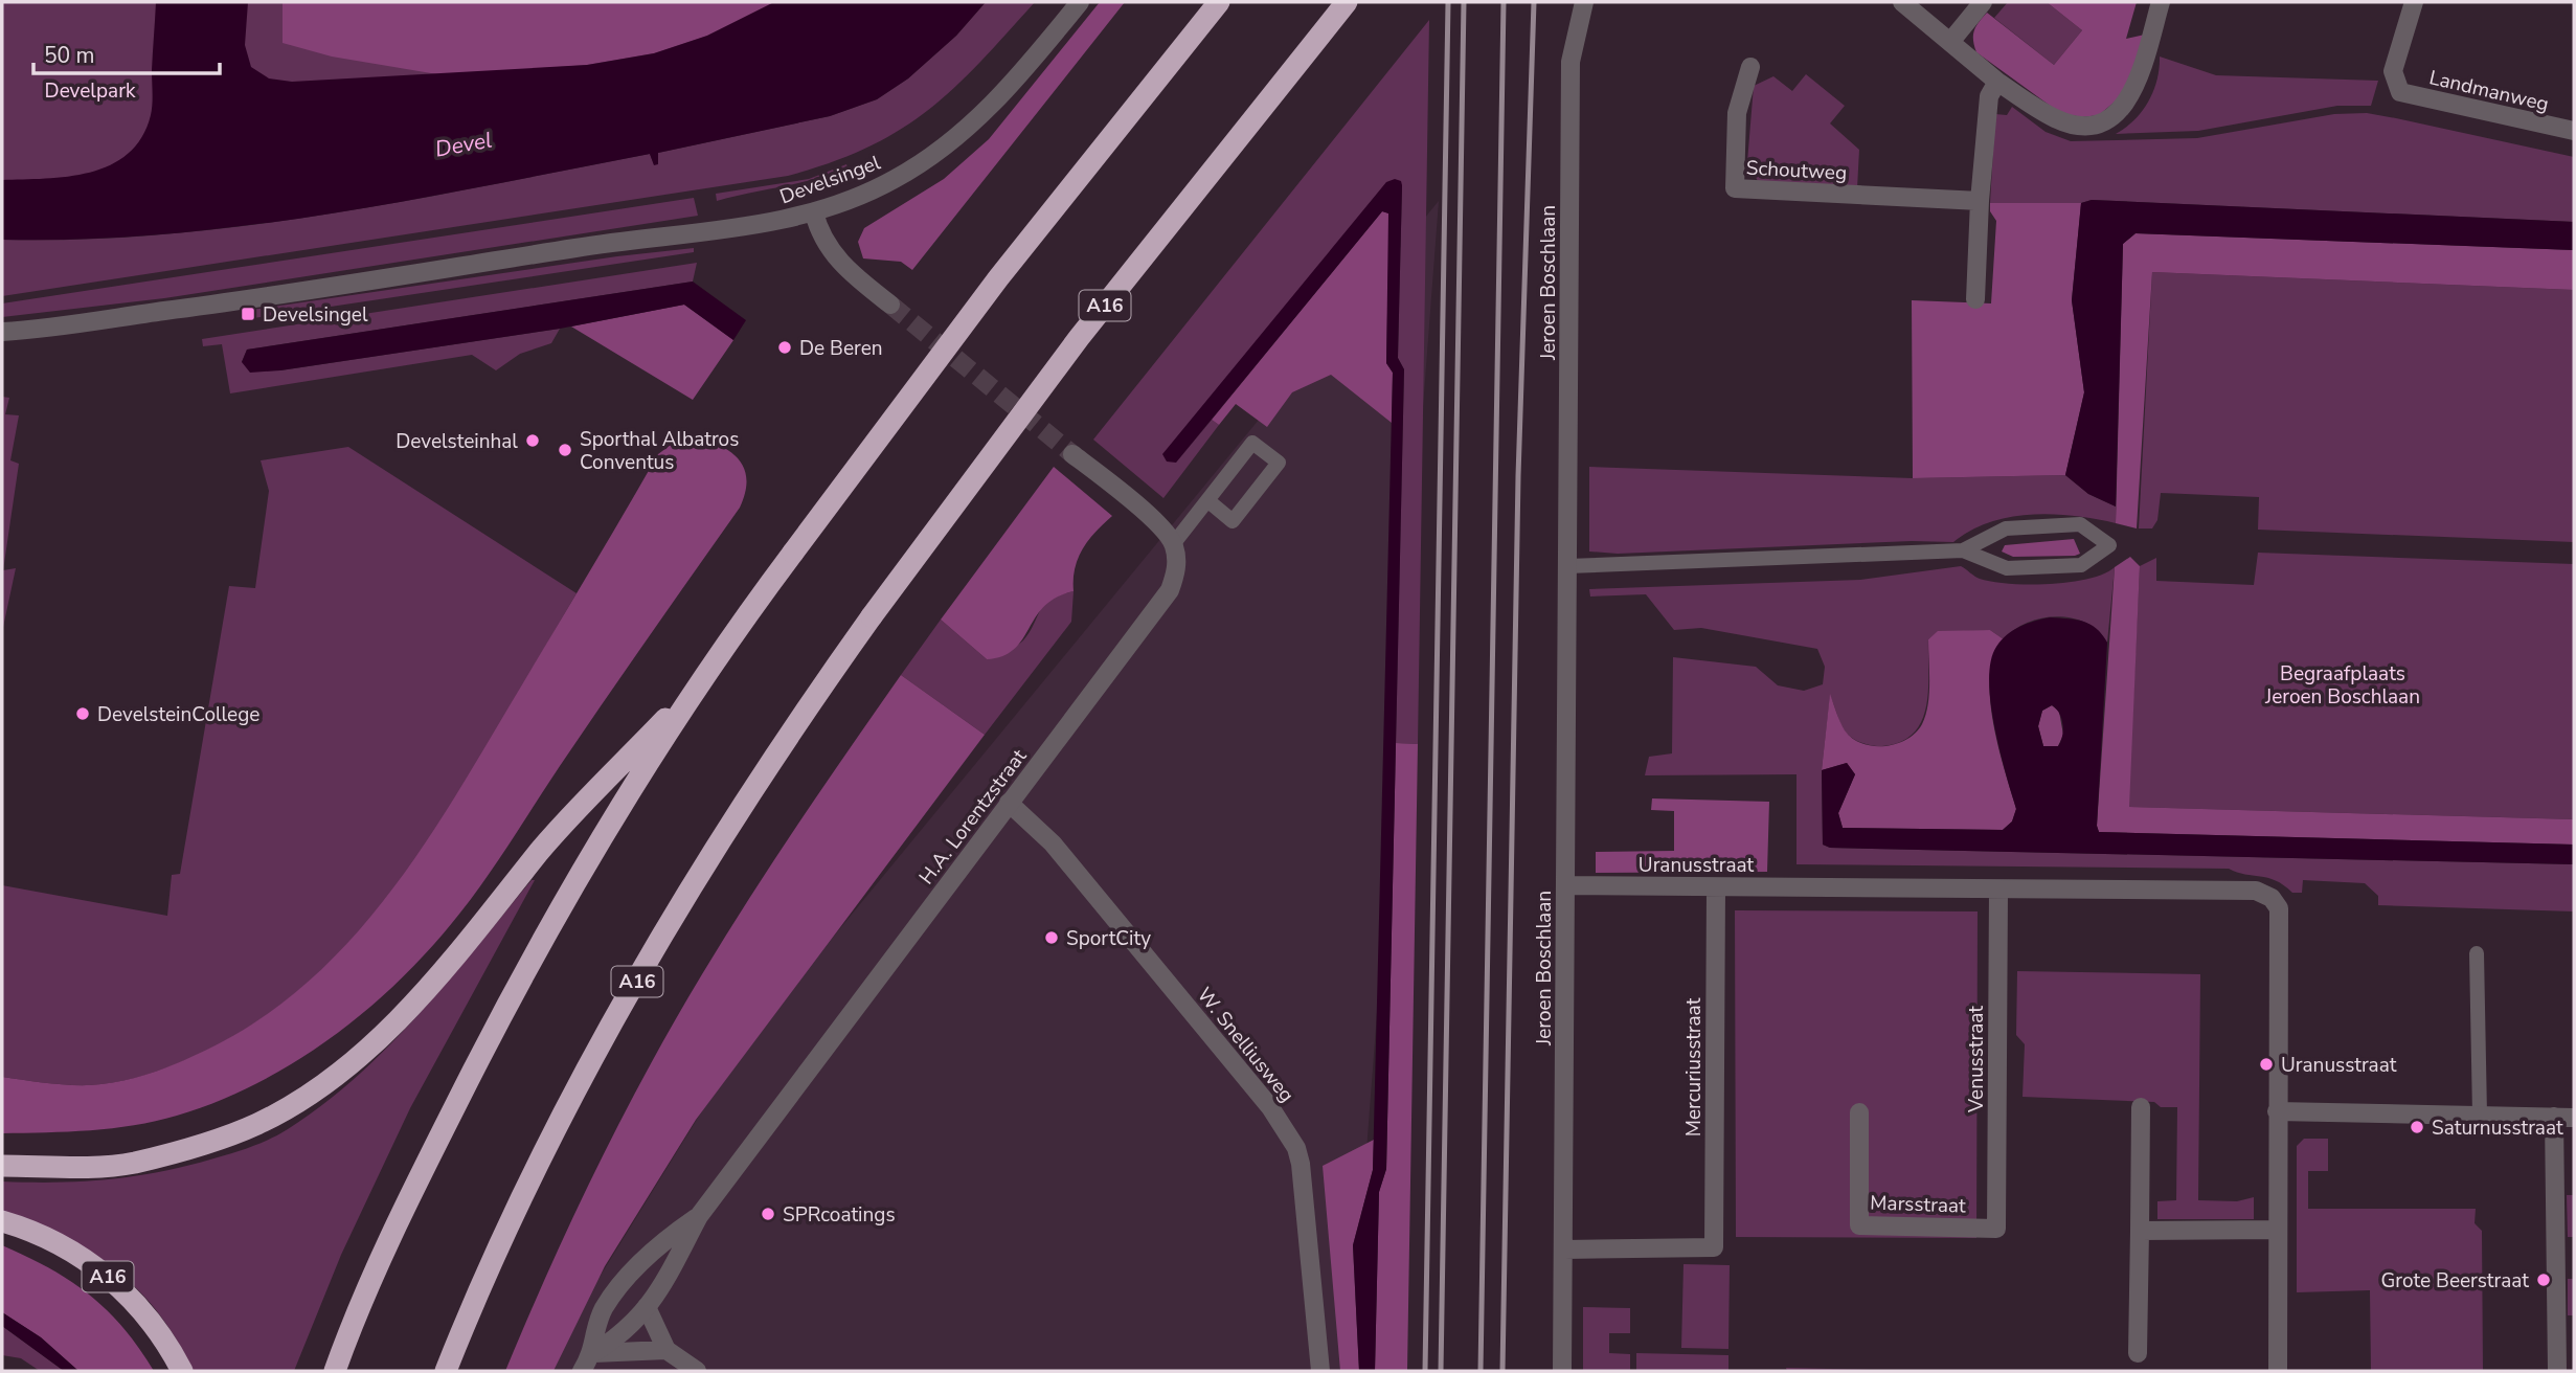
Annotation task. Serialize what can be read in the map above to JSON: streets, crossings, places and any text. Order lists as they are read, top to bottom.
{
  "streets": {
    "highway": ["A16"],
    "street": [
      "Landmanweg",
      "Schoutweg",
      "Develsingel",
      "Jeroen Boschlaan",
      "H.A. Lorentzstraat",
      "Uranusstraat",
      "W. Snelliusweg",
      "Venusstraat",
      "Mercuriusstraat",
      "Marsstraat"
    ]
  },
  "crossings": [
    ["Jeroen Boschlaan", "Uranusstraat"],
    ["Jeroen Boschlaan", "Mercuriusstraat"],
    ["H.A. Lorentzstraat", "W. Snelliusweg"],
    ["Uranusstraat", "Venusstraat"],
    ["Uranusstraat", "Mercuriusstraat"],
    ["Venusstraat", "Marsstraat"]
  ],
  "water": ["Devel"],
  "parks": ["Develpark", "Begraafplaats Jeroen Boschlaan"],
  "places": {
    "transit": ["Develsingel"],
    "other": [
      "De Beren",
      "Develsteinhal",
      "Sporthal Albatros Conventus",
      "DevelsteinCollege",
      "SportCity",
      "Uranusstraat",
      "Saturnusstraat",
      "SPRcoatings",
      "Grote Beerstraat"
    ]
  },
  "scale_bar": "50 m"
}
